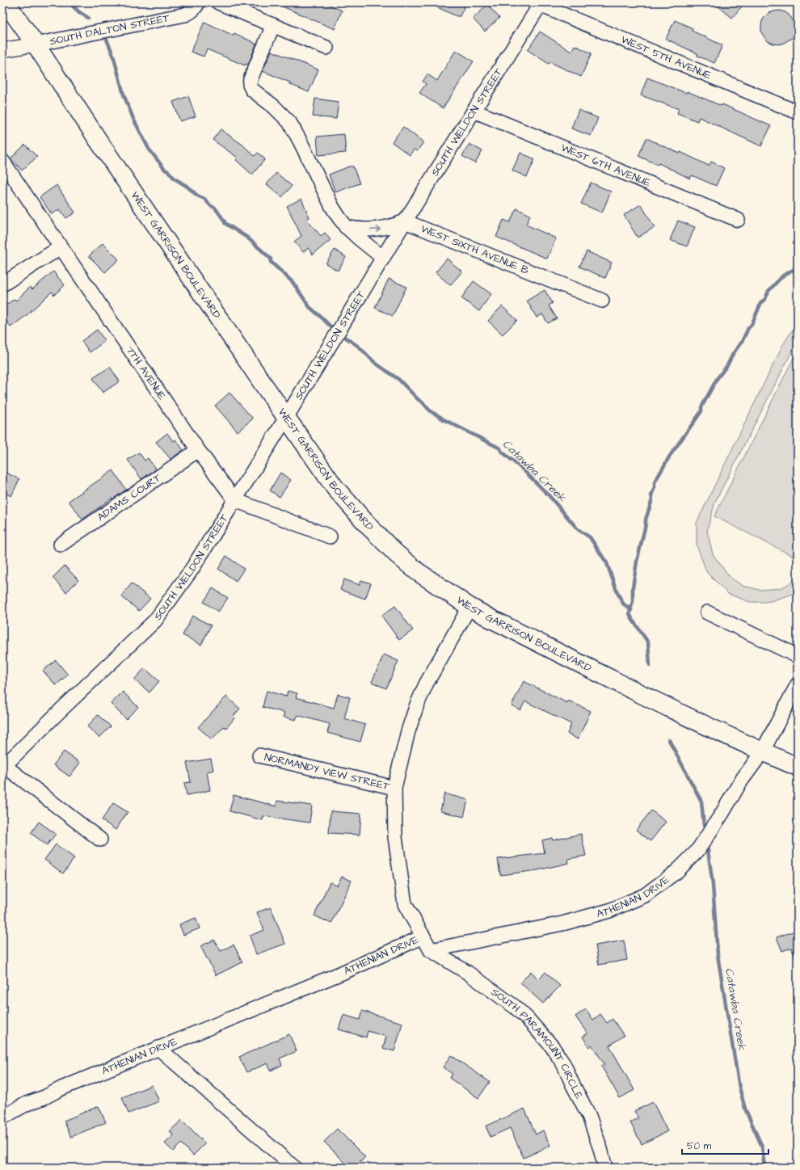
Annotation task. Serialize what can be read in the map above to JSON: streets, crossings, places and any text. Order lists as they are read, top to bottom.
{
  "streets": {
    "main road": ["WEST GARRISON BOULEVARD"],
    "street": [
      "SOUTH DALTON STREET",
      "WEST 5TH AVENUE",
      "SOUTH WELDON STREET",
      "WEST 6TH AVENUE",
      "WEST SIXTH AVENUE B",
      "7TH AVENUE",
      "ADAMS COURT",
      "NORMANDY VIEW STREET",
      "ATHENIAN DRIVE",
      "SOUTH PARAMOUNT CIRCLE"
    ]
  },
  "crossings": [
    ["SOUTH DALTON STREET", "WEST GARRISON BOULEVARD"],
    ["WEST 5TH AVENUE", "SOUTH WELDON STREET"],
    ["SOUTH WELDON STREET", "WEST 6TH AVENUE"],
    ["SOUTH WELDON STREET", "WEST SIXTH AVENUE B"],
    ["SOUTH WELDON STREET", "WEST GARRISON BOULEVARD"],
    ["SOUTH WELDON STREET", "7TH AVENUE"],
    ["WEST GARRISON BOULEVARD", "ATHENIAN DRIVE"],
    ["7TH AVENUE", "ADAMS COURT"],
    ["ATHENIAN DRIVE", "SOUTH PARAMOUNT CIRCLE"]
  ],
  "water": ["Catawba Creek"],
  "scale_bar": "50 m"
}
